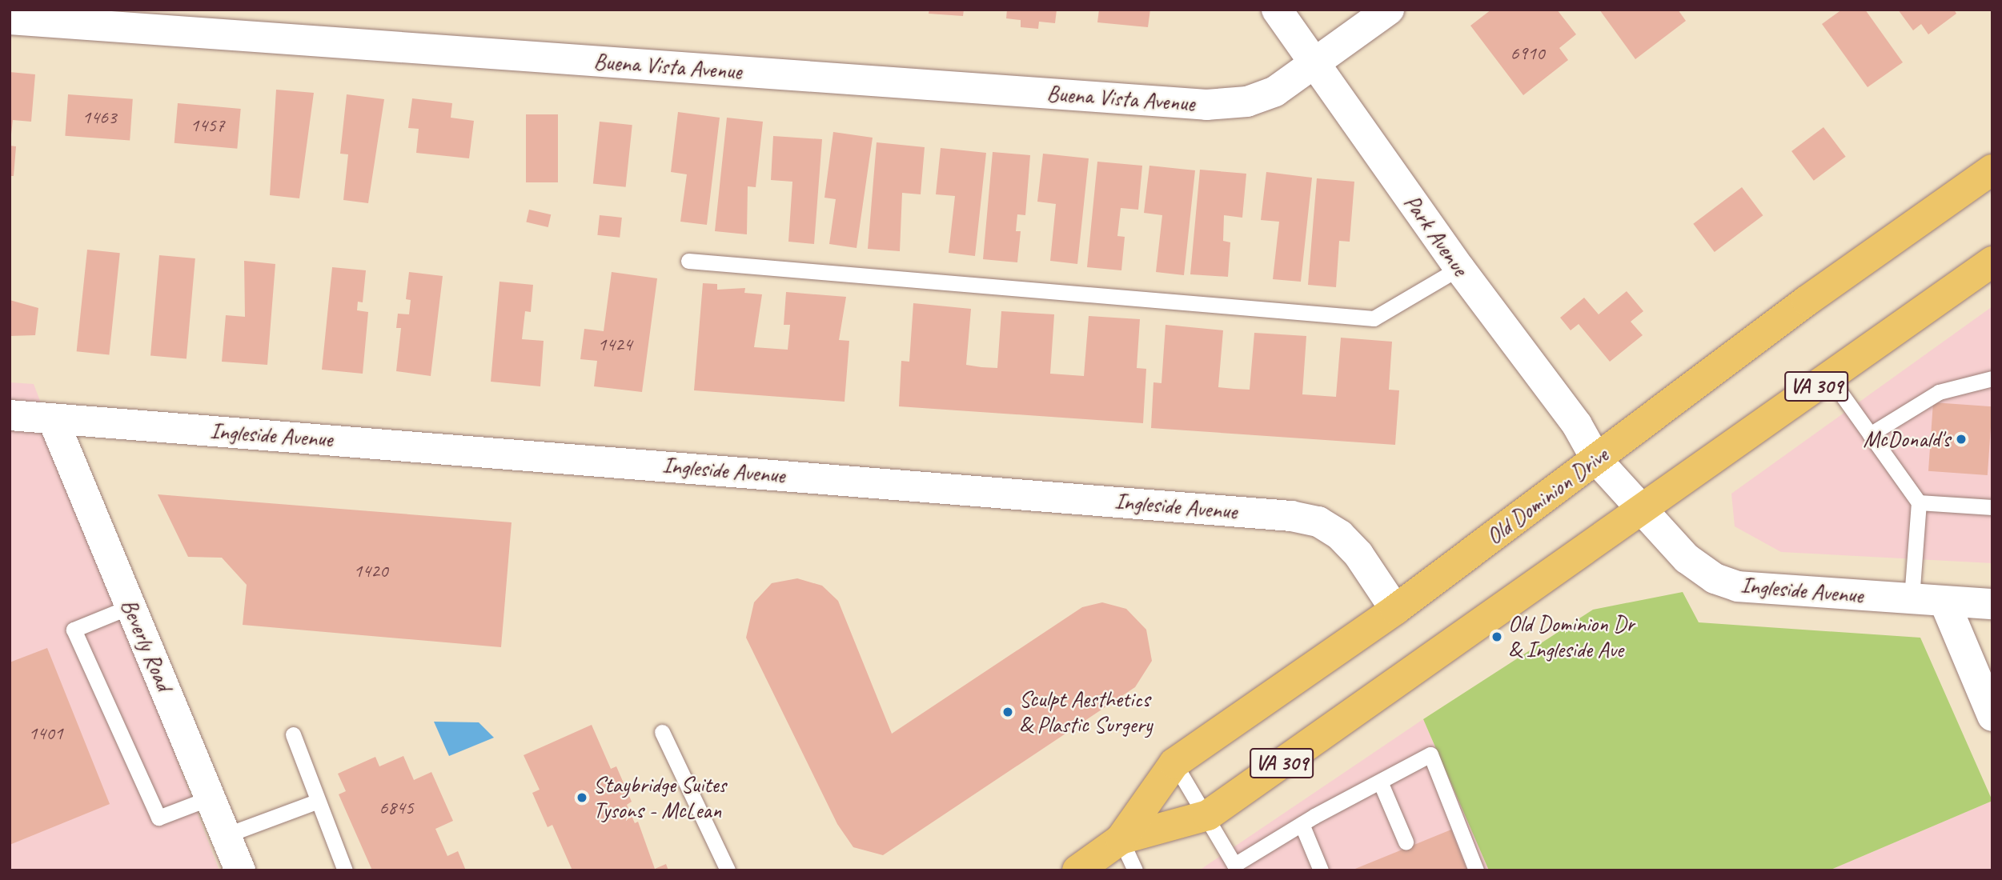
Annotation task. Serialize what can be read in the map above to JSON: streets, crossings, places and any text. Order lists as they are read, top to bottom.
{
  "streets": {
    "main road": ["VA 309", "Old Dominion Drive"],
    "street": [
      "Buena Vista Avenue",
      "Park Avenue",
      "Ingleside Avenue",
      "Beverly Road"
    ]
  },
  "crossings": [
    ["Buena Vista Avenue", "Park Avenue"],
    ["Park Avenue", "Ingleside Avenue"],
    ["Park Avenue", "Old Dominion Drive"],
    ["Ingleside Avenue", "Old Dominion Drive"],
    ["Ingleside Avenue", "Beverly Road"]
  ],
  "places": [
    "McDonald's",
    "Old Dominion Dr & Ingleside Ave",
    "Sculpt Aesthetics & Plastic Surgery",
    "Staybridge Suites Tysons - McLean"
  ],
  "house_numbers": [
    "6910",
    "1463",
    "1457",
    "1424",
    "1420",
    "1401",
    "6845"
  ]
}
